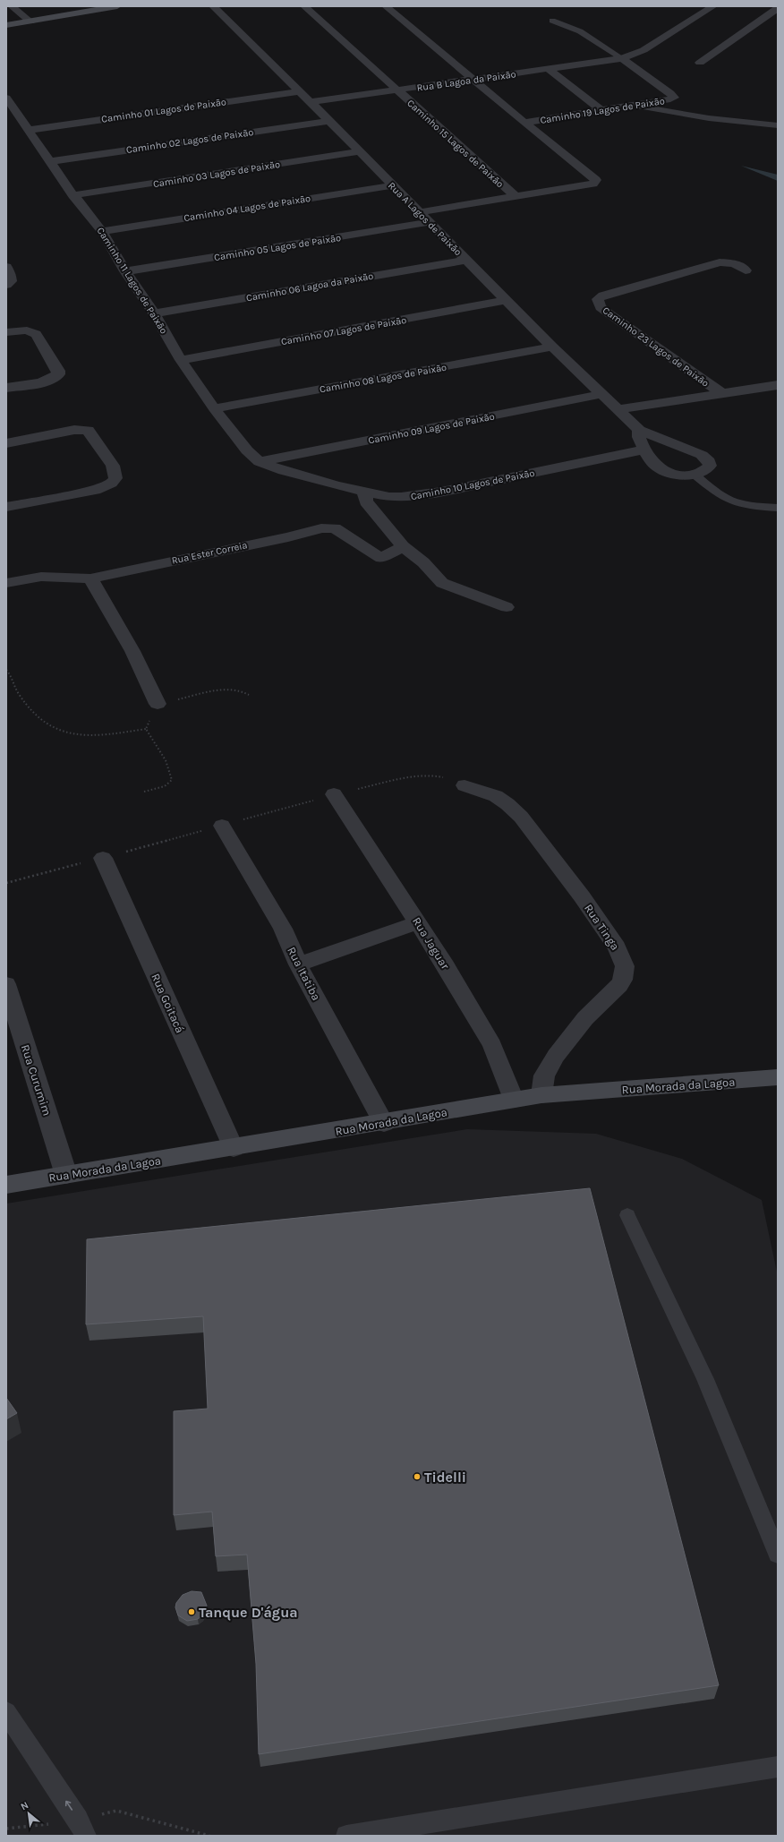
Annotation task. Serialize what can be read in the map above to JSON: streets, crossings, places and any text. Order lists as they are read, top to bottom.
{
  "streets": {
    "street": [
      "Rua B Lagoa da Paixão",
      "Caminho 01 Lagos de Paixão",
      "Caminho 19 Lagos de Paixão",
      "Caminho 02 Lagos de Paixão",
      "Caminho 15 Lagos de Paixão",
      "Caminho 03 Lagos de Paixão",
      "Caminho 04 Lagos de Paixão",
      "Rua A Lagos de Paixão",
      "Caminho 05 Lagos de Paixão",
      "Caminho 11 Lagos de Paixão",
      "Caminho 06 Lagoa da Paixão",
      "Caminho 07 Lagos de Paixão",
      "Caminho 23 Lagos de Paixão",
      "Caminho 08 Lagos de Paixão",
      "Caminho 09 Lagos de Paixão",
      "Caminho 10 Lagos de Paixão",
      "Rua Ester Correia",
      "Rua Tinga",
      "Rua Jaguar",
      "Rua Itatiba",
      "Rua Goitacá",
      "Rua Curumim",
      "Rua Morada da Lagoa"
    ]
  },
  "crossings": [
    ["Rua B Lagoa da Paixão", "Caminho 19 Lagos de Paixão"],
    ["Rua B Lagoa da Paixão", "Caminho 15 Lagos de Paixão"],
    ["Rua B Lagoa da Paixão", "Rua A Lagos de Paixão"],
    ["Caminho 01 Lagos de Paixão", "Rua A Lagos de Paixão"],
    ["Caminho 01 Lagos de Paixão", "Caminho 11 Lagos de Paixão"],
    ["Caminho 02 Lagos de Paixão", "Rua A Lagos de Paixão"],
    ["Caminho 02 Lagos de Paixão", "Caminho 11 Lagos de Paixão"],
    ["Caminho 03 Lagos de Paixão", "Rua A Lagos de Paixão"],
    ["Caminho 03 Lagos de Paixão", "Caminho 11 Lagos de Paixão"],
    ["Caminho 04 Lagos de Paixão", "Rua A Lagos de Paixão"],
    ["Caminho 04 Lagos de Paixão", "Caminho 11 Lagos de Paixão"],
    ["Rua A Lagos de Paixão", "Caminho 05 Lagos de Paixão"],
    ["Rua A Lagos de Paixão", "Caminho 06 Lagoa da Paixão"],
    ["Rua A Lagos de Paixão", "Caminho 07 Lagos de Paixão"],
    ["Rua A Lagos de Paixão", "Caminho 08 Lagos de Paixão"],
    ["Rua A Lagos de Paixão", "Caminho 09 Lagos de Paixão"],
    ["Rua A Lagos de Paixão", "Caminho 10 Lagos de Paixão"],
    ["Caminho 05 Lagos de Paixão", "Caminho 11 Lagos de Paixão"],
    ["Caminho 11 Lagos de Paixão", "Caminho 06 Lagoa da Paixão"],
    ["Caminho 11 Lagos de Paixão", "Caminho 07 Lagos de Paixão"],
    ["Caminho 11 Lagos de Paixão", "Caminho 08 Lagos de Paixão"],
    ["Caminho 11 Lagos de Paixão", "Caminho 09 Lagos de Paixão"],
    ["Caminho 11 Lagos de Paixão", "Caminho 10 Lagos de Paixão"],
    ["Caminho 09 Lagos de Paixão", "Caminho 10 Lagos de Paixão"],
    ["Rua Tinga", "Rua Morada da Lagoa"],
    ["Rua Jaguar", "Rua Morada da Lagoa"],
    ["Rua Itatiba", "Rua Morada da Lagoa"],
    ["Rua Goitacá", "Rua Morada da Lagoa"],
    ["Rua Curumim", "Rua Morada da Lagoa"]
  ],
  "places": ["Tidelli", "Tanque D'água"],
  "north": "top left"
}
